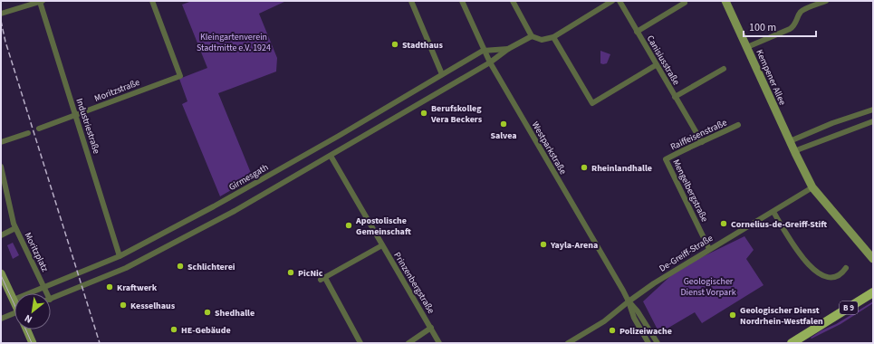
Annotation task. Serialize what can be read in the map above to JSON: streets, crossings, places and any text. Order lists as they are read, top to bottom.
{
  "streets": {
    "main road": ["B 9"],
    "street": [
      "Canisiusstraße",
      "Kempener Allee",
      "Moritzstraße",
      "Industriestraße",
      "Raiffeisenstraße",
      "Westparkstraße",
      "Girmesgath",
      "Mengelbergstraße",
      "Moritzplatz",
      "De-Greiff-Straße",
      "Prinzenbergstraße"
    ]
  },
  "crossings": [
    ["Canisiusstraße", "Raiffeisenstraße"],
    ["Kempener Allee", "De-Greiff-Straße"],
    ["Moritzstraße", "Industriestraße"],
    ["Industriestraße", "Girmesgath"],
    ["Raiffeisenstraße", "Mengelbergstraße"],
    ["Westparkstraße", "Girmesgath"],
    ["Westparkstraße", "De-Greiff-Straße"],
    ["Girmesgath", "Moritzplatz"],
    ["Mengelbergstraße", "De-Greiff-Straße"]
  ],
  "parks": ["Kleingartenverein Stadtmitte e.V. 1924", "Geologischer Dienst Vorpark"],
  "places": [
    "Stadthaus",
    "Berufskolleg Vera Beckers",
    "Salvea",
    "Rheinlandhalle",
    "Cornelius-de-Greiff-Stift",
    "Apostolische Gemeinschaft",
    "Yayla-Arena",
    "Schlichterei",
    "PicNic",
    "Kraftwerk",
    "Kesselhaus",
    "Shedhalle",
    "Geologischer Dienst Nordrhein-Westfalen",
    "HE-Gebäude",
    "Polizeiwache"
  ],
  "scale_bar": "100 m",
  "north": "bottom left"
}
